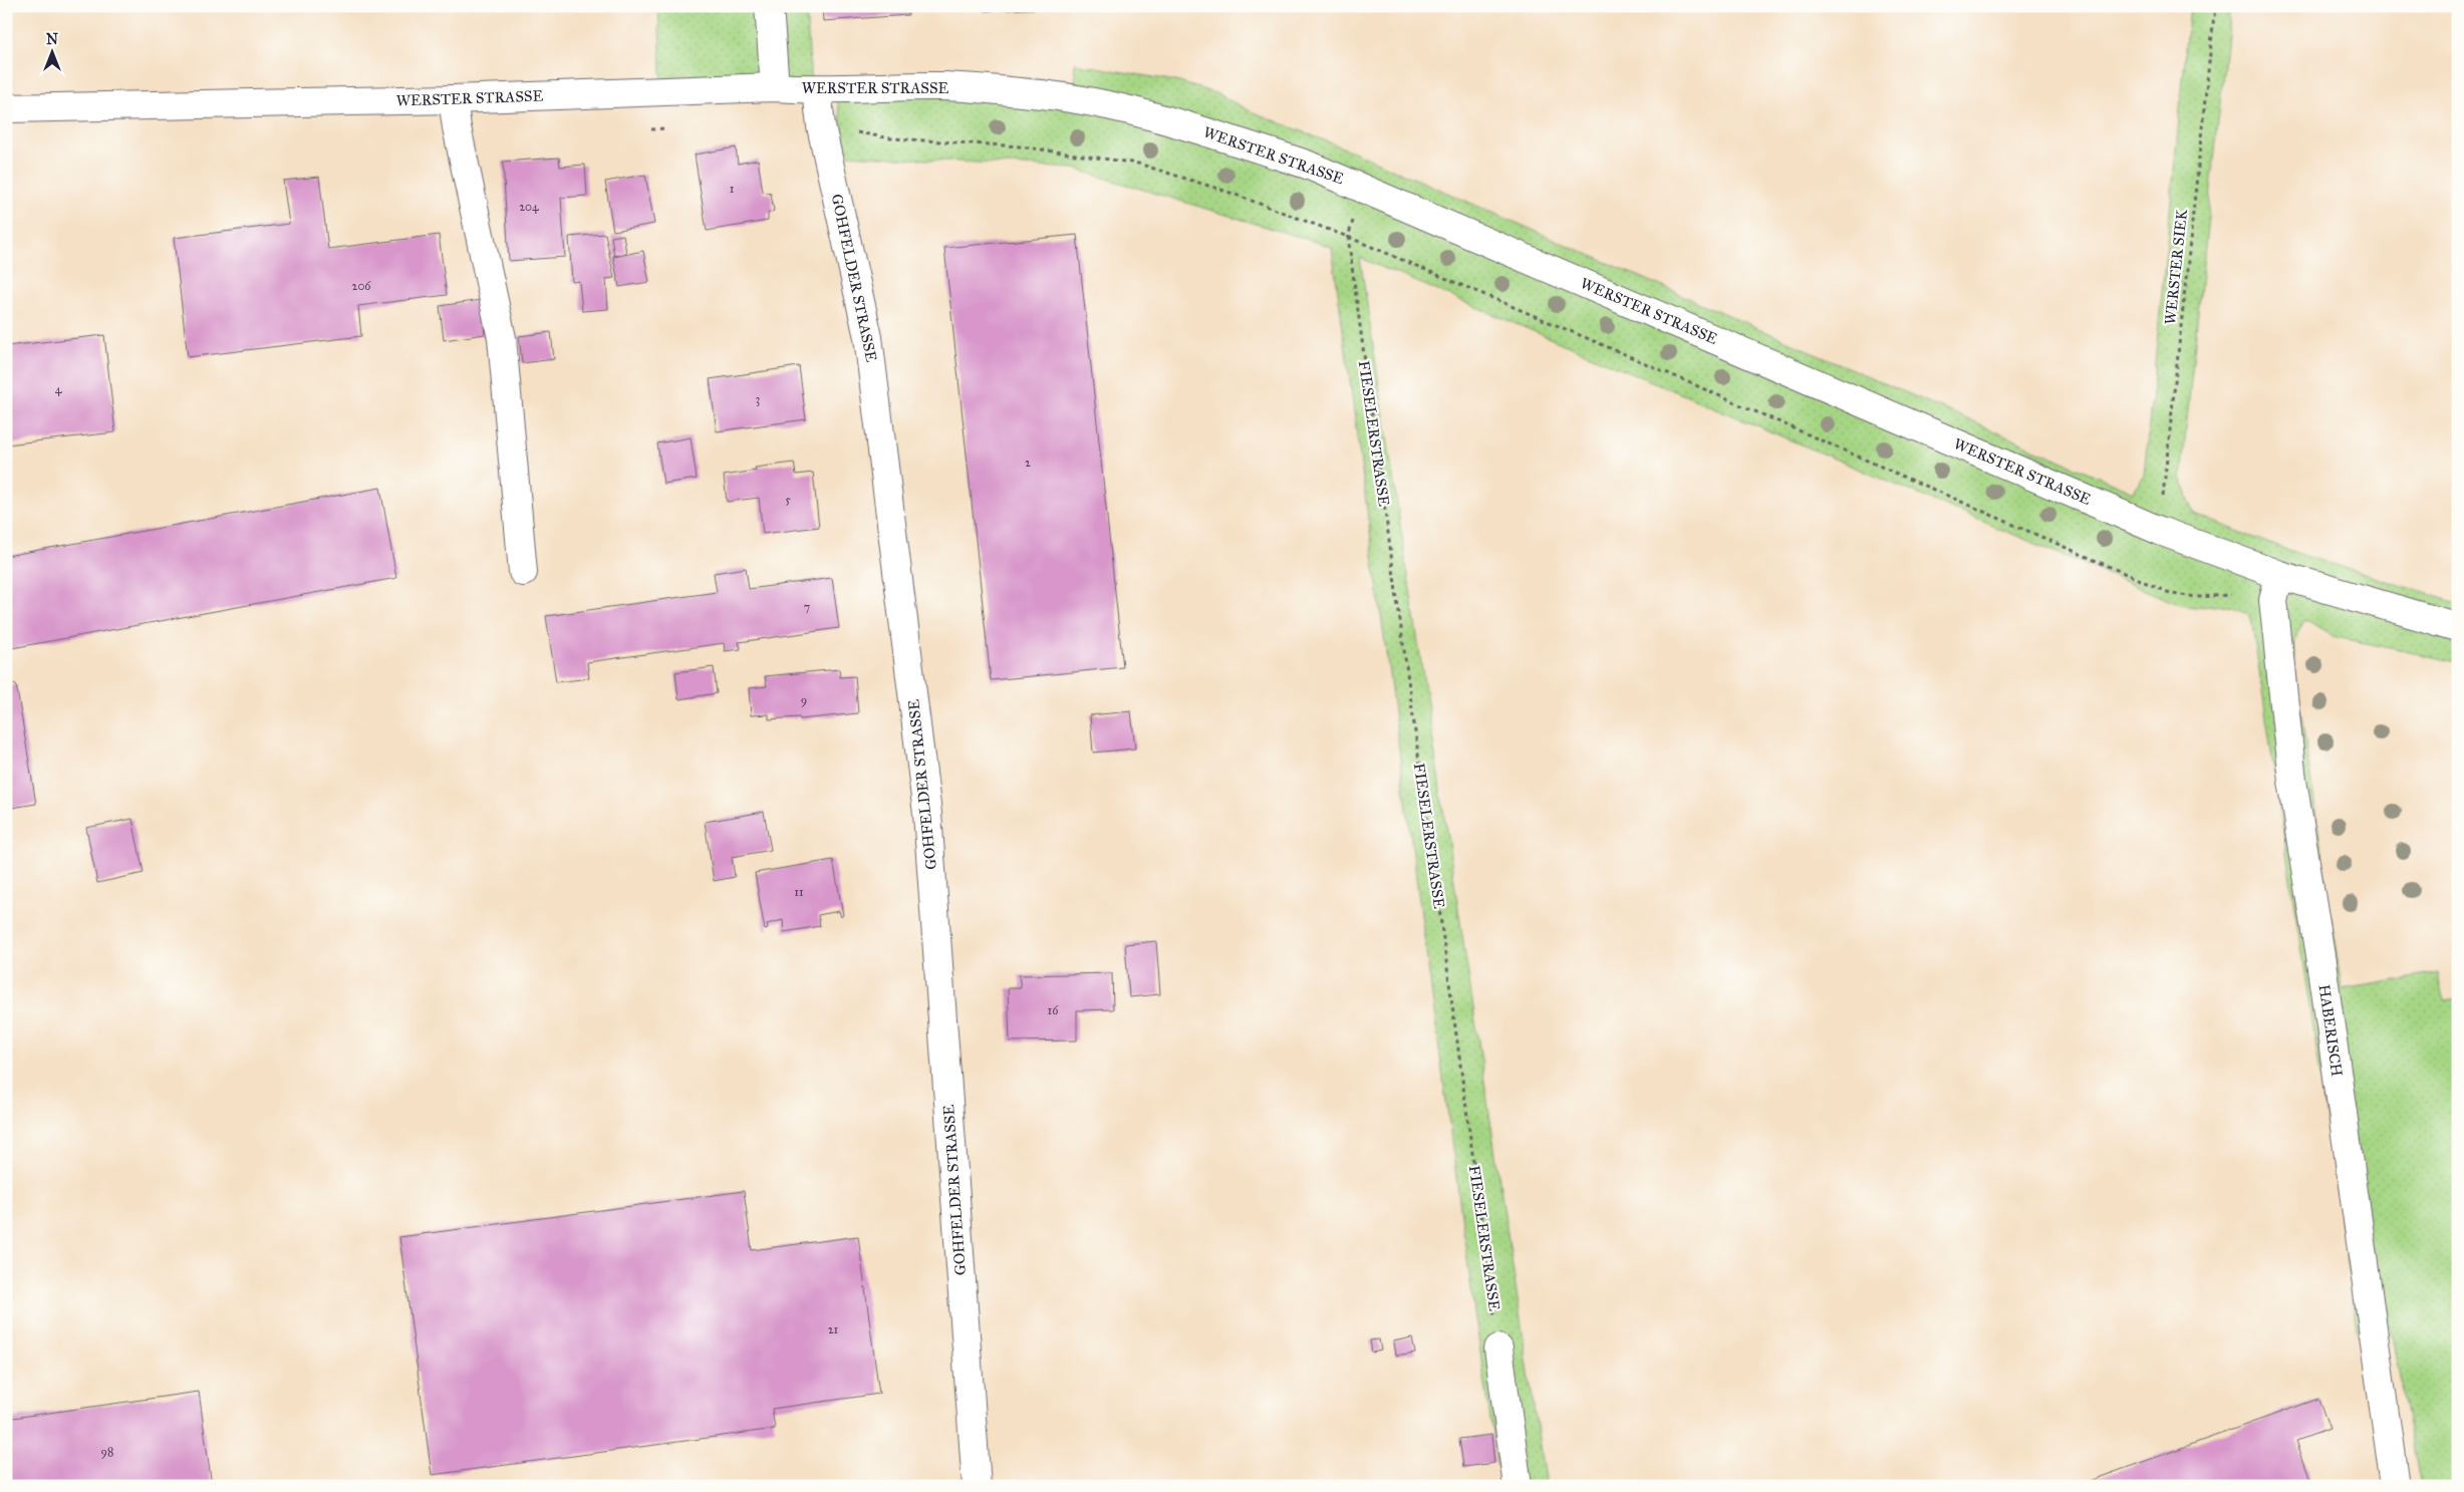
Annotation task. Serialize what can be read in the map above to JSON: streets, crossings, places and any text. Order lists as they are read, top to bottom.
{
  "streets": {
    "main road": ["WERSTER STRASSE", "GOHFELDER STRASSE", "HABERISCH"],
    "path": ["WERSTER SIEK", "FIESELERSTRASSE"]
  },
  "crossings": [
    ["WERSTER STRASSE", "WERSTER SIEK"],
    ["WERSTER STRASSE", "GOHFELDER STRASSE"],
    ["WERSTER STRASSE", "FIESELERSTRASSE"],
    ["WERSTER STRASSE", "HABERISCH"]
  ],
  "house_numbers": [
    "1",
    "204",
    "206",
    "4",
    "3",
    "2",
    "5",
    "7",
    "9",
    "11",
    "16",
    "21",
    "98"
  ],
  "north": "top"
}
